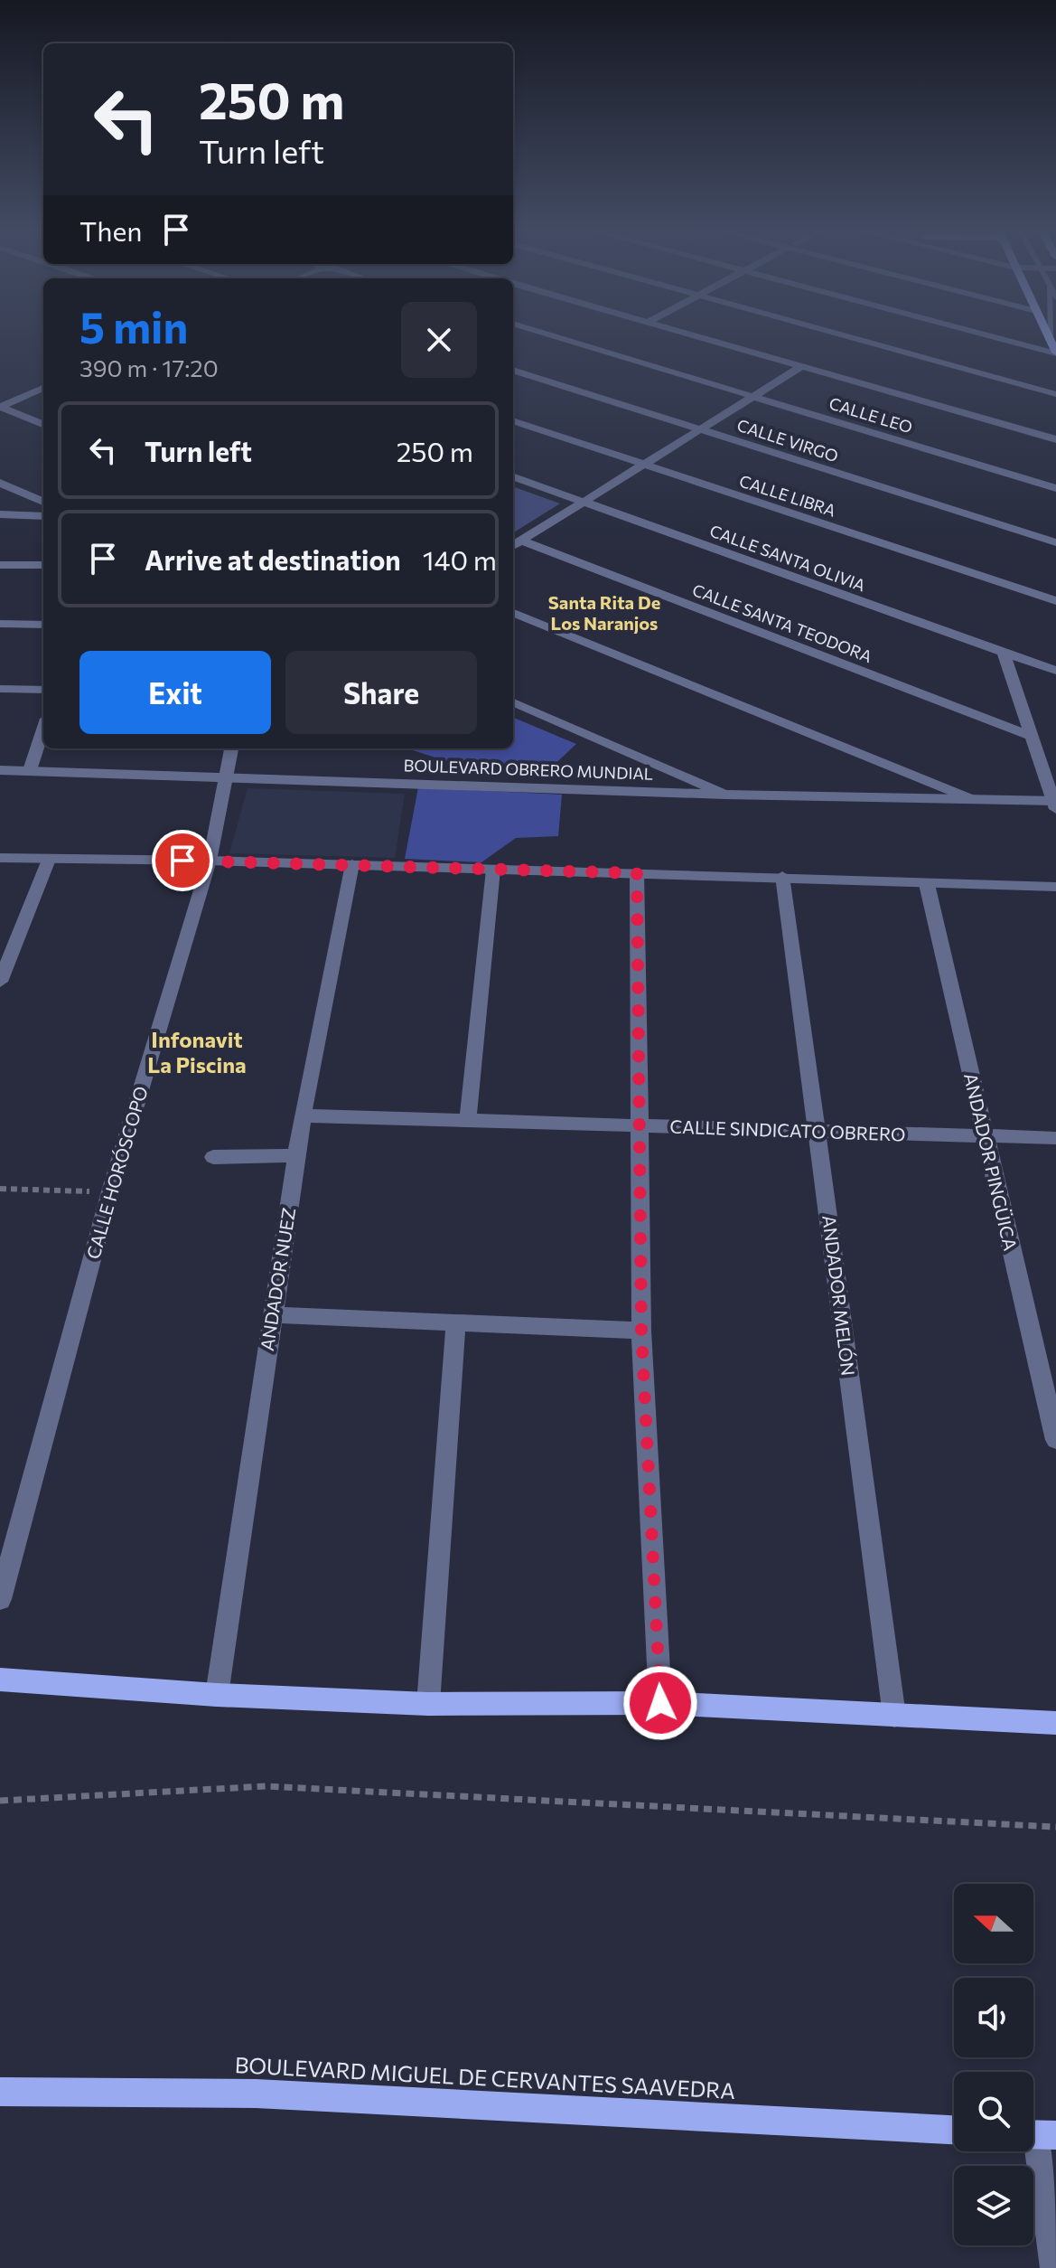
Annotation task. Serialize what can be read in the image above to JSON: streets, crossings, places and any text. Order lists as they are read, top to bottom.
{
  "streets": {
    "main road": ["BOULEVARD MIGUEL DE CERVANTES SAAVEDRA"],
    "street": [
      "CALLE LEO",
      "CALLE VIRGO",
      "CALLE LIBRA",
      "CALLE SANTA OLIVIA",
      "CALLE SANTA TEODORA",
      "BOULEVARD OBRERO MUNDIAL",
      "CALLE SINDICATO OBRERO",
      "ANDADOR PINGÜICA",
      "CALLE HORÓSCOPO",
      "ANDADOR NUEZ",
      "ANDADOR MELÓN"
    ]
  },
  "crossings": [
    ["BOULEVARD OBRERO MUNDIAL", "CALLE HORÓSCOPO"],
    ["CALLE SINDICATO OBRERO", "ANDADOR PINGÜICA"],
    ["CALLE SINDICATO OBRERO", "ANDADOR NUEZ"],
    ["CALLE SINDICATO OBRERO", "ANDADOR MELÓN"]
  ],
  "districts": ["Santa Rita De Los Naranjos", "Infonavit La Piscina"],
  "north": "left",
  "page": {
    "turn": ["250 m", "Turn left"],
    "then": "Then",
    "heading": ["5 min", "390 m · 17:20"],
    "list": [
      {
        "name": "Turn left",
        "value": "250 m"
      },
      {
        "name": "Arrive at destination",
        "value": "140 m"
      }
    ],
    "buttons": ["Exit", "Share"]
  }
}
